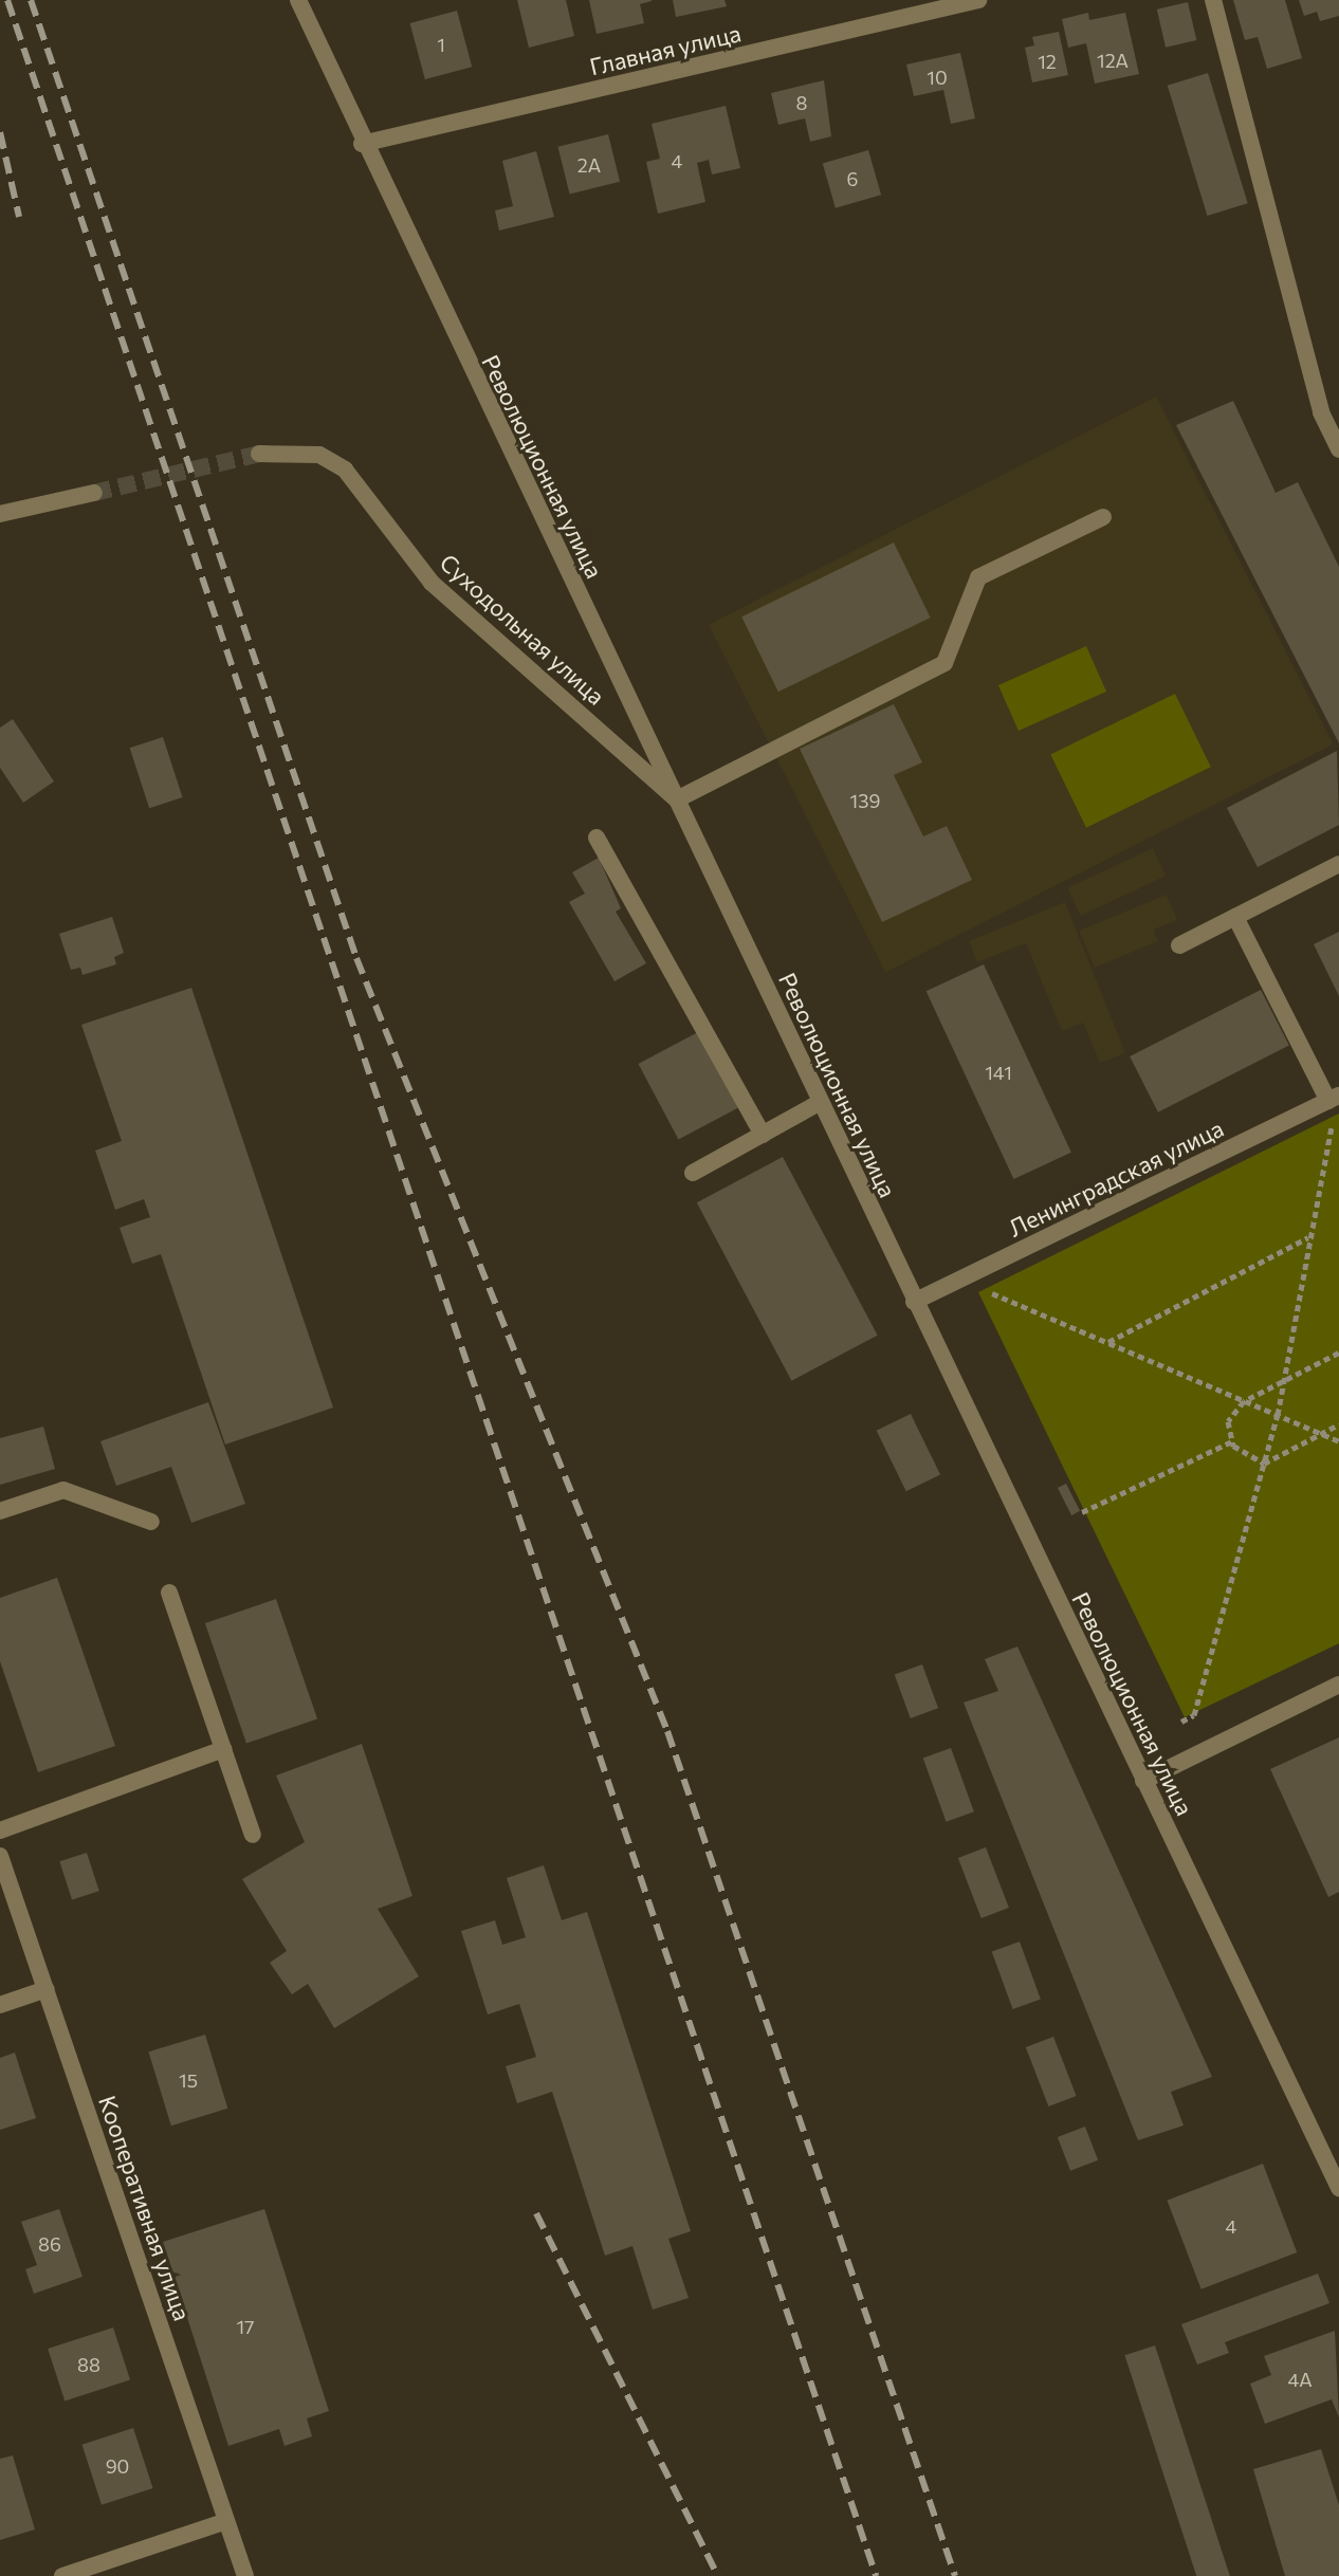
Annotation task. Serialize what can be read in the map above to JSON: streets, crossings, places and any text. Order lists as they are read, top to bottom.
{
  "streets": {
    "street": [
      "Главная улица",
      "Революционная улица",
      "Суходольная улица",
      "Ленинградская улица",
      "Кооперативная улица"
    ]
  },
  "crossings": [
    ["Главная улица", "Революционная улица"],
    ["Революционная улица", "Суходольная улица"],
    ["Революционная улица", "Ленинградская улица"]
  ],
  "house_numbers": [
    "1",
    "12А",
    "12",
    "10",
    "8",
    "4",
    "2А",
    "6",
    "139",
    "141",
    "15",
    "4",
    "86",
    "17",
    "88",
    "4А",
    "90"
  ]
}
